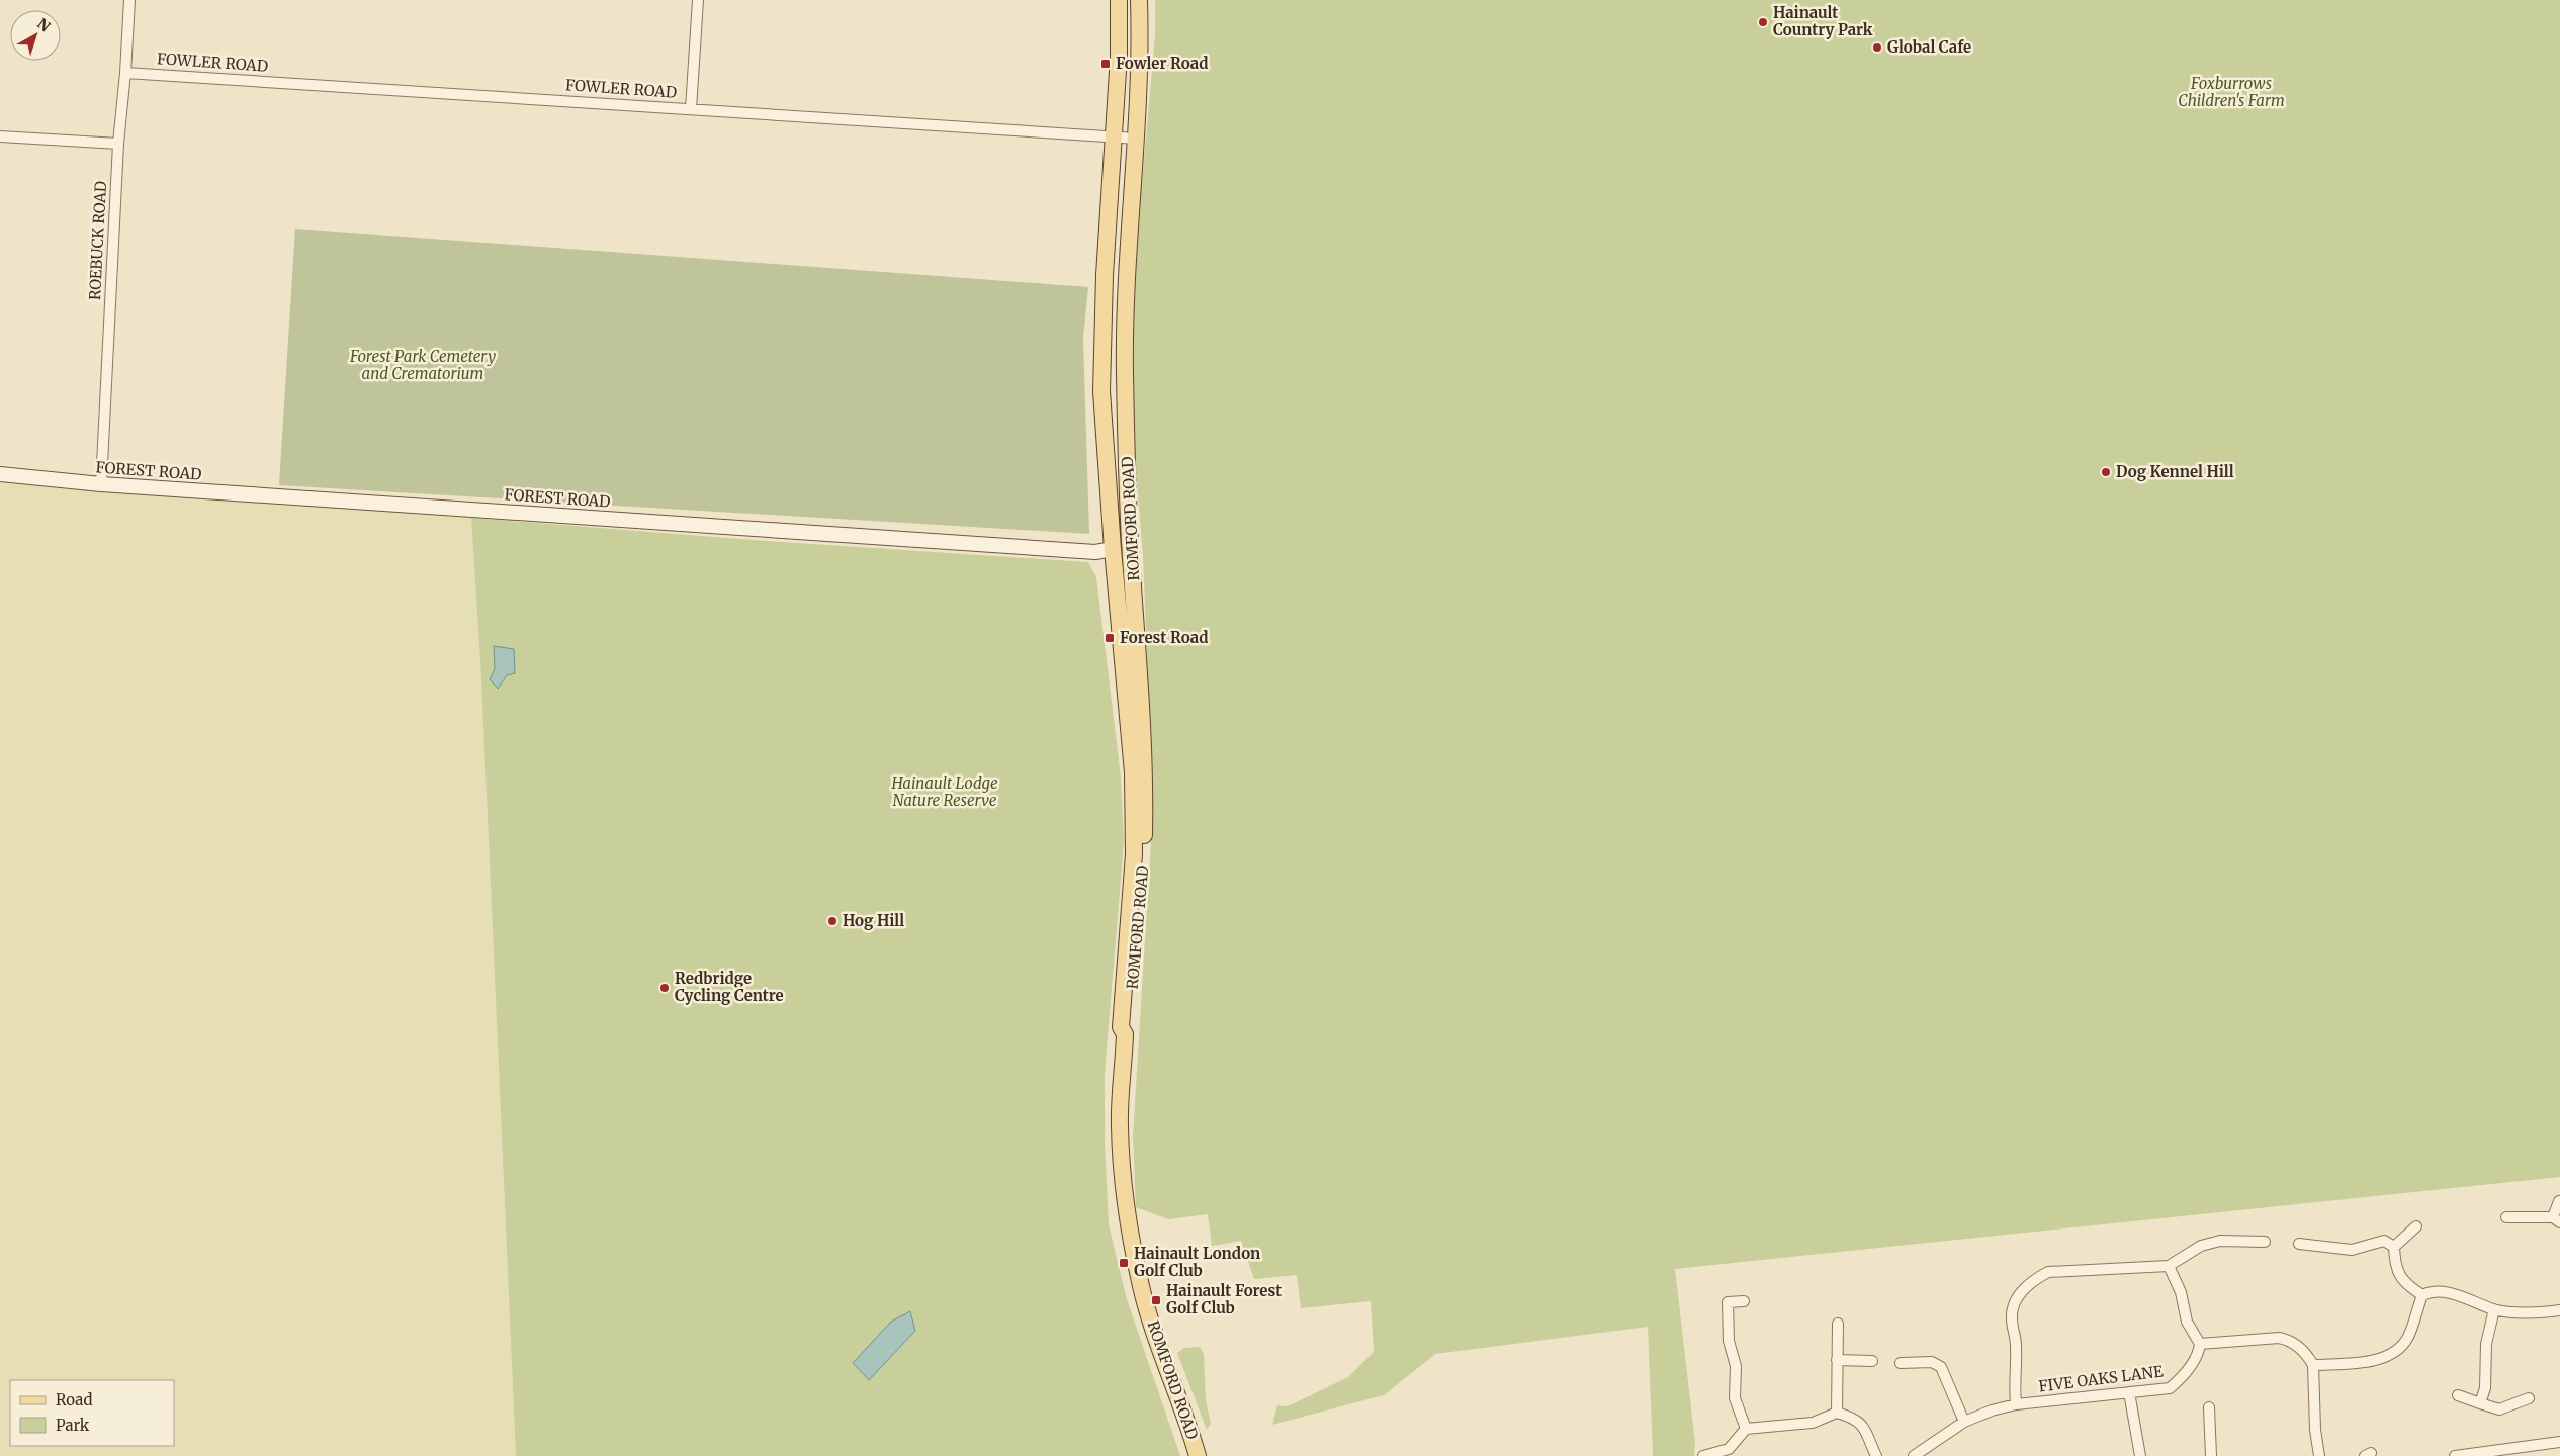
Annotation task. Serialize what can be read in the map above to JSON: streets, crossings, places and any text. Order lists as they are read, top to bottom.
{
  "streets": {
    "main road": ["ROMFORD ROAD"],
    "street": [
      "FOWLER ROAD",
      "ROEBUCK ROAD",
      "FOREST ROAD",
      "FIVE OAKS LANE"
    ]
  },
  "crossings": [
    ["FOWLER ROAD", "ROEBUCK ROAD"],
    ["FOWLER ROAD", "ROMFORD ROAD"],
    ["ROEBUCK ROAD", "FOREST ROAD"],
    ["FOREST ROAD", "ROMFORD ROAD"]
  ],
  "parks": ["Foxburrows Children's Farm", "Forest Park Cemetery and Crematorium", "Hainault Lodge Nature Reserve"],
  "places": {
    "other": [
      "Hainault Country Park",
      "Global Cafe",
      "Dog Kennel Hill",
      "Hog Hill",
      "Redbridge Cycling Centre"
    ],
    "transit": [
      "Fowler Road",
      "Forest Road",
      "Hainault London Golf Club",
      "Hainault Forest Golf Club"
    ]
  },
  "legend": ["Road", "Park"],
  "north": "top right"
}
